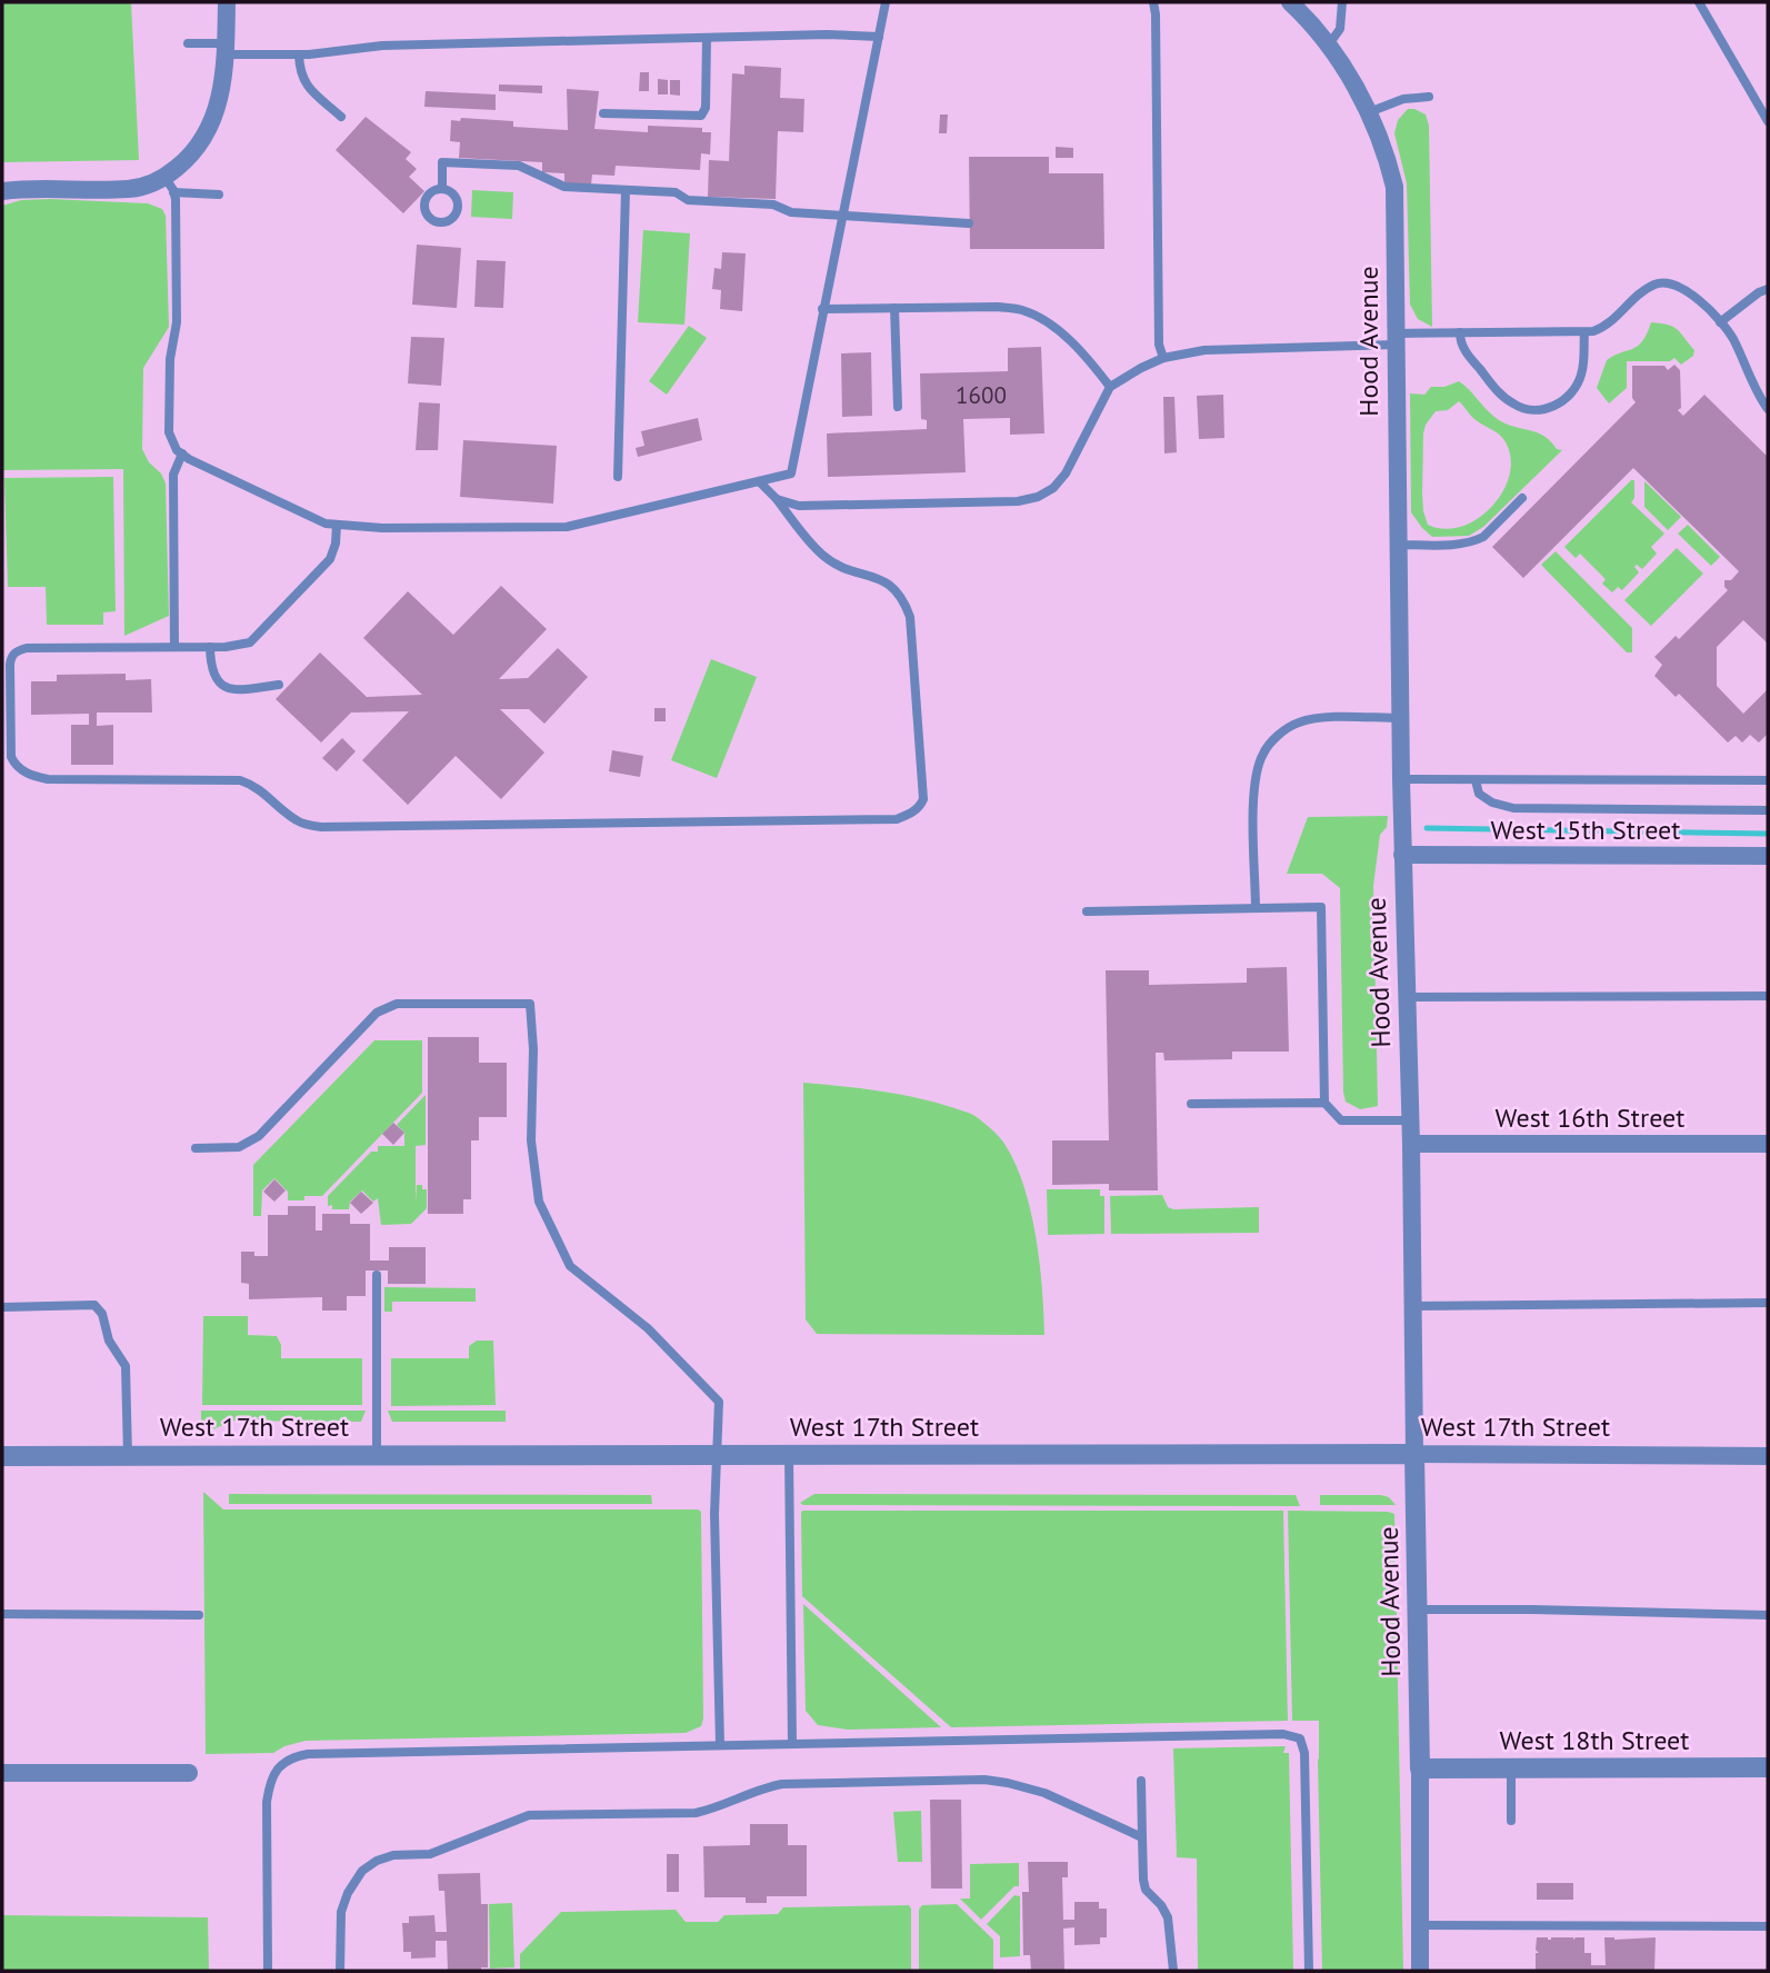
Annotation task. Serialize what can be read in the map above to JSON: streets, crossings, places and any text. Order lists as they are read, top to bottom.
{
  "streets": {
    "street": [
      "Hood Avenue",
      "West 15th Street",
      "West 16th Street",
      "West 17th Street",
      "West 18th Street"
    ]
  },
  "crossings": [
    ["Hood Avenue", "West 15th Street"],
    ["Hood Avenue", "West 16th Street"],
    ["Hood Avenue", "West 17th Street"],
    ["Hood Avenue", "West 18th Street"]
  ],
  "house_numbers": ["1600"]
}
